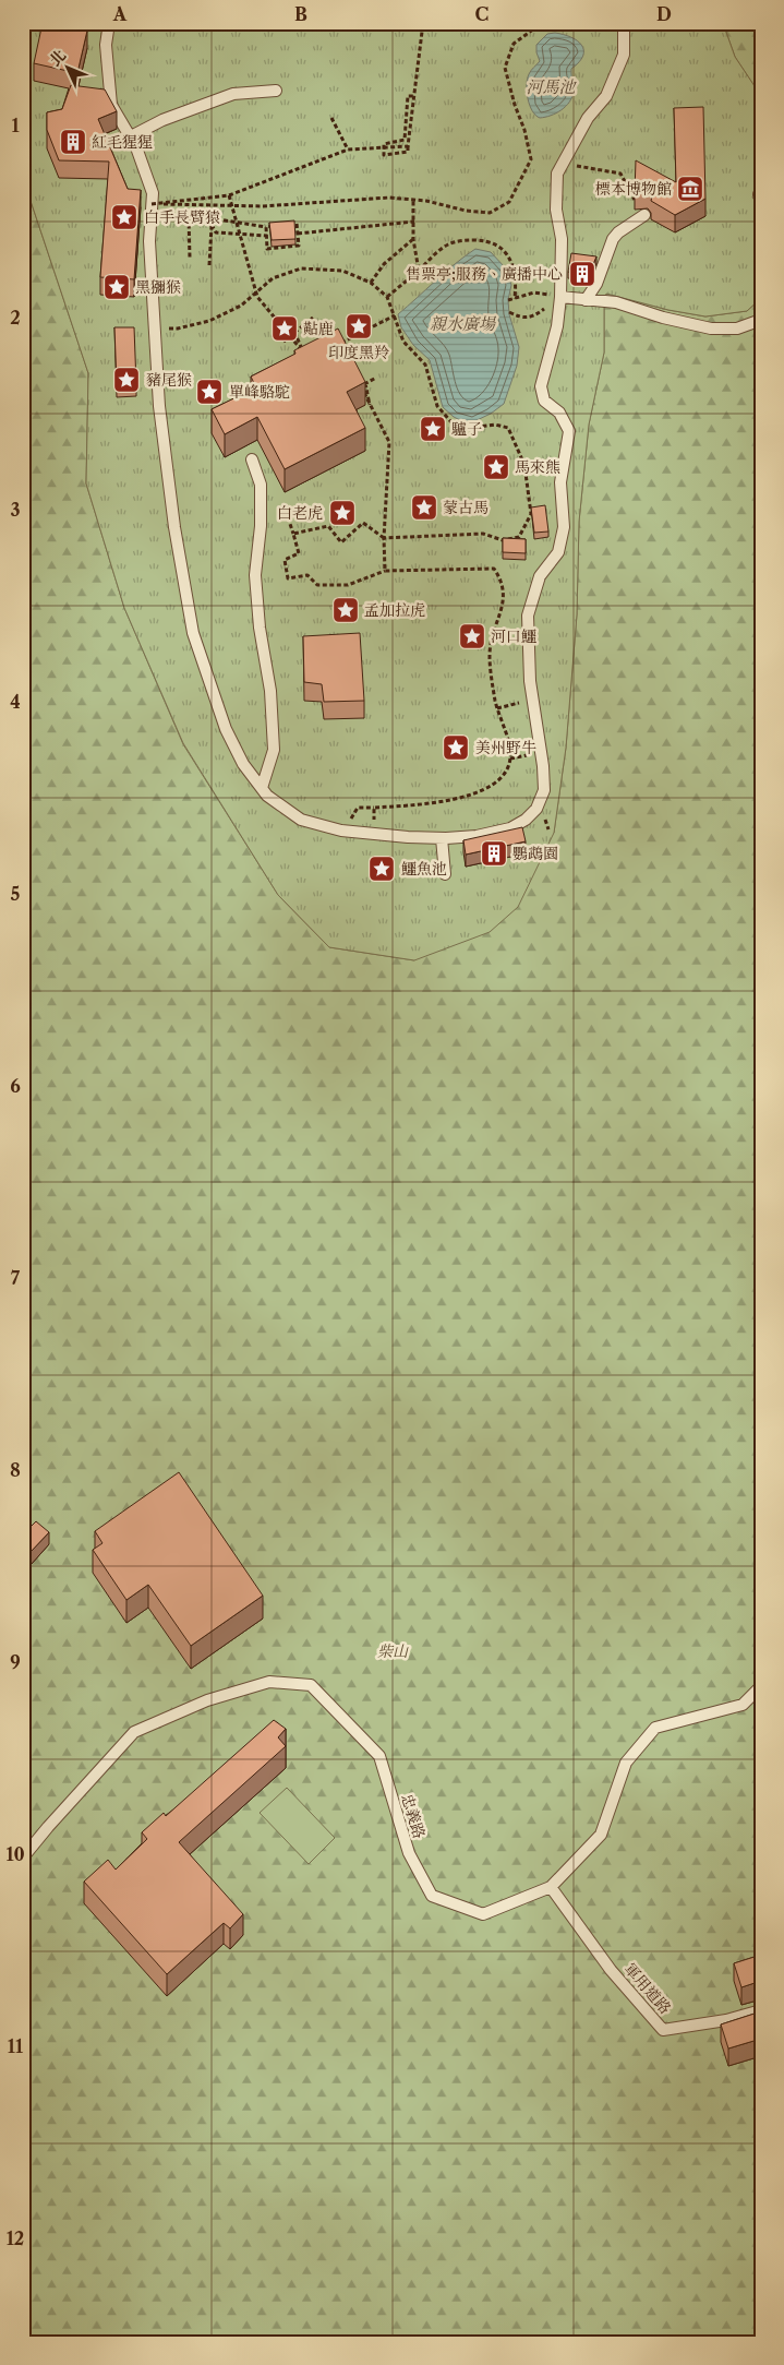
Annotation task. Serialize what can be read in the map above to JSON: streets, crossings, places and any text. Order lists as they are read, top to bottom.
{
  "streets": {
    "lane": ["忠義路", "軍用道路"]
  },
  "crossings": [
    ["忠義路", "軍用道路"]
  ],
  "water": ["河馬池", "親水廣場"],
  "parks": ["柴山"],
  "places": {
    "building": ["紅毛猩猩", "售票亭;服務、廣播中心", "鸚鵡園"],
    "museum": ["標本博物館"],
    "place": [
      "白手長臂猿",
      "黑獼猴",
      "印度黑羚",
      "黇鹿",
      "豬尾猴",
      "單峰駱駝",
      "驢子",
      "馬來熊",
      "蒙古馬",
      "白老虎",
      "孟加拉虎",
      "河口鱷",
      "美州野牛",
      "鱷魚池"
    ]
  },
  "north": "top left",
  "grid": {
    "columns": [
      "A",
      "B",
      "C",
      "D"
    ],
    "rows": [
      "1",
      "2",
      "3",
      "4",
      "5",
      "6",
      "7",
      "8",
      "9",
      "10",
      "11",
      "12"
    ]
  }
}
